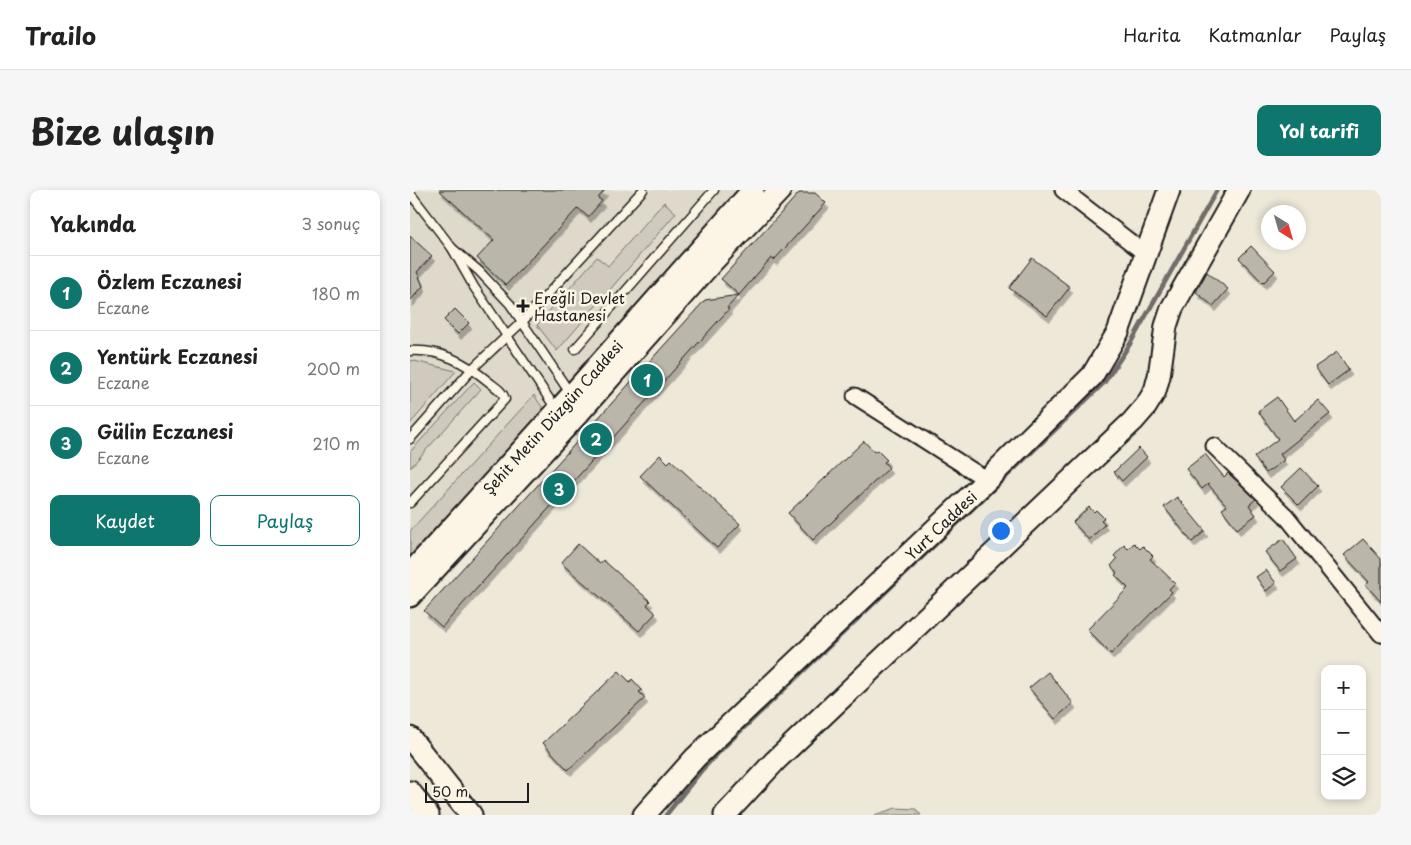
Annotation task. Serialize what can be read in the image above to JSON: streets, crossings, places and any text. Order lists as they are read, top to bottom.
{
  "streets": {
    "street": ["Şehit Metin Düzgün Caddesi", "Yurt Caddesi"]
  },
  "places": {
    "health": ["Ereğli Devlet Hastanesi"]
  },
  "scale_bar": "50 m",
  "north": "bottom right",
  "page": {
    "header": "Trailo",
    "nav": ["Harita", "Katmanlar", "Paylaş"],
    "title": "Bize ulaşın",
    "buttons": [
      "Yol tarifi",
      ["Kaydet", "Paylaş"]
    ],
    "heading": ["Yakında", "3 sonuç"],
    "list": [
      {
        "mark": "1",
        "name": "Özlem Eczanesi",
        "note": "Eczane",
        "value": "180 m"
      },
      {
        "mark": "2",
        "name": "Yentürk Eczanesi",
        "note": "Eczane",
        "value": "200 m"
      },
      {
        "mark": "3",
        "name": "Gülin Eczanesi",
        "note": "Eczane",
        "value": "210 m"
      }
    ],
    "pins": ["1", "2", "3"],
    "map_buttons": ["+", "−"],
    "scale": "50 m"
  }
}
